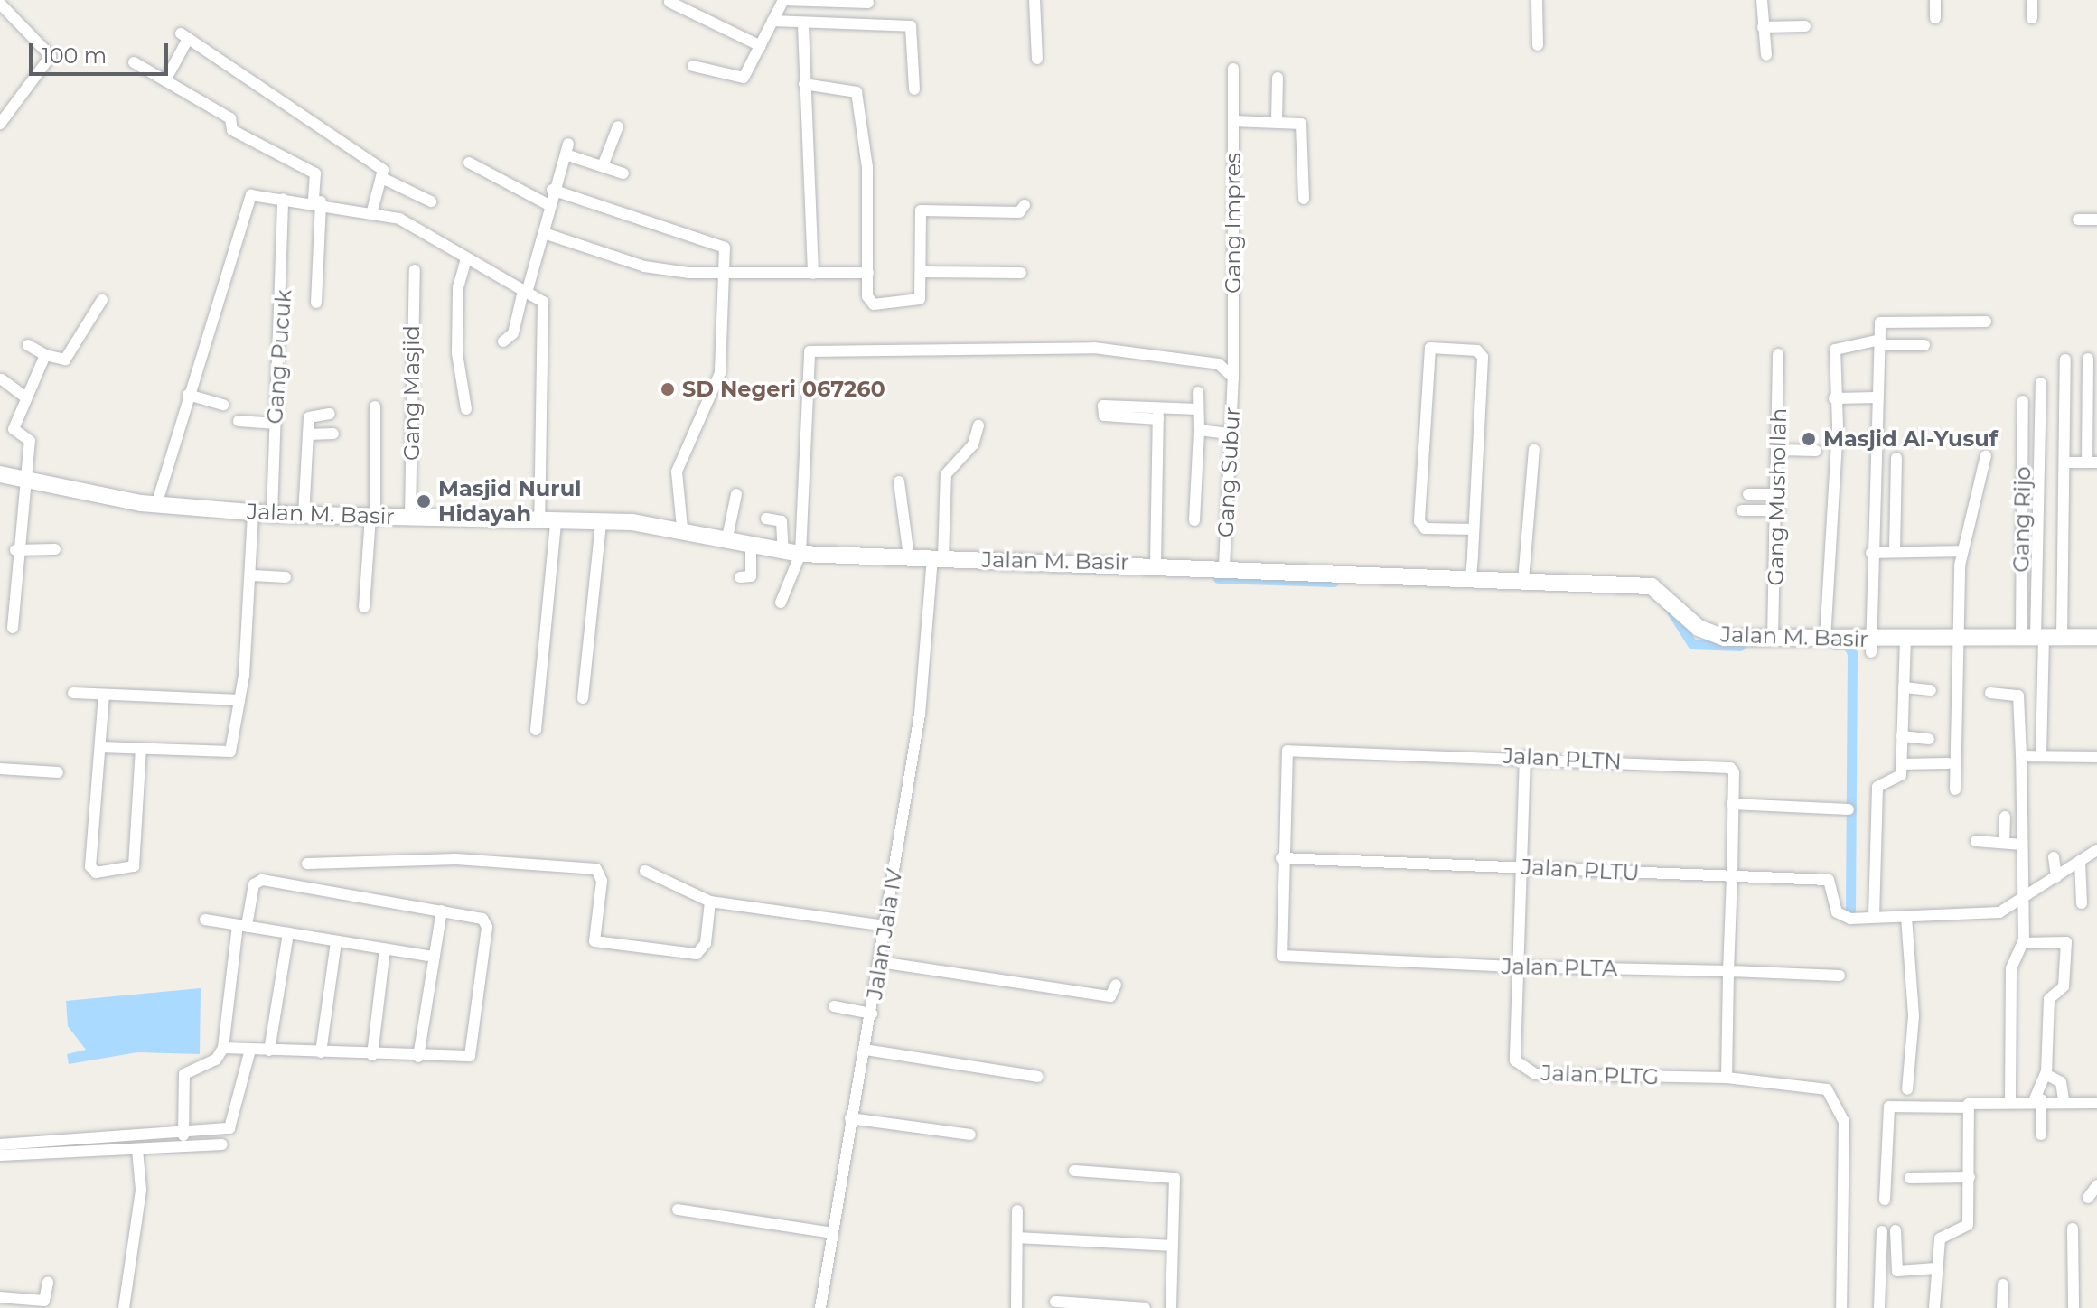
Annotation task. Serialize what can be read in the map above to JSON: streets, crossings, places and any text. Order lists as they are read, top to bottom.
{
  "streets": {
    "main road": ["Jalan M. Basir"],
    "street": [
      "Gang Impres",
      "Gang Pucuk",
      "Gang Masjid",
      "Gang Subur",
      "Gang Mushollah",
      "Gang Rijo",
      "Jalan PLTN",
      "Jalan PLTU",
      "Jalan Jala IV",
      "Jalan PLTA",
      "Jalan PLTG"
    ]
  },
  "crossings": [
    ["Gang Impres", "Gang Subur"],
    ["Gang Pucuk", "Jalan M. Basir"],
    ["Gang Masjid", "Jalan M. Basir"],
    ["Gang Subur", "Jalan M. Basir"],
    ["Gang Mushollah", "Jalan M. Basir"],
    ["Jalan M. Basir", "Gang Rijo"],
    ["Jalan M. Basir", "Jalan Jala IV"],
    ["Jalan PLTN", "Jalan PLTU"],
    ["Jalan PLTN", "Jalan PLTA"],
    ["Jalan PLTN", "Jalan PLTG"],
    ["Jalan PLTU", "Jalan PLTG"],
    ["Jalan PLTA", "Jalan PLTG"]
  ],
  "places": ["SD Negeri 067260", "Masjid Al-Yusuf", "Masjid Nurul Hidayah"],
  "scale_bar": "100 m"
}
